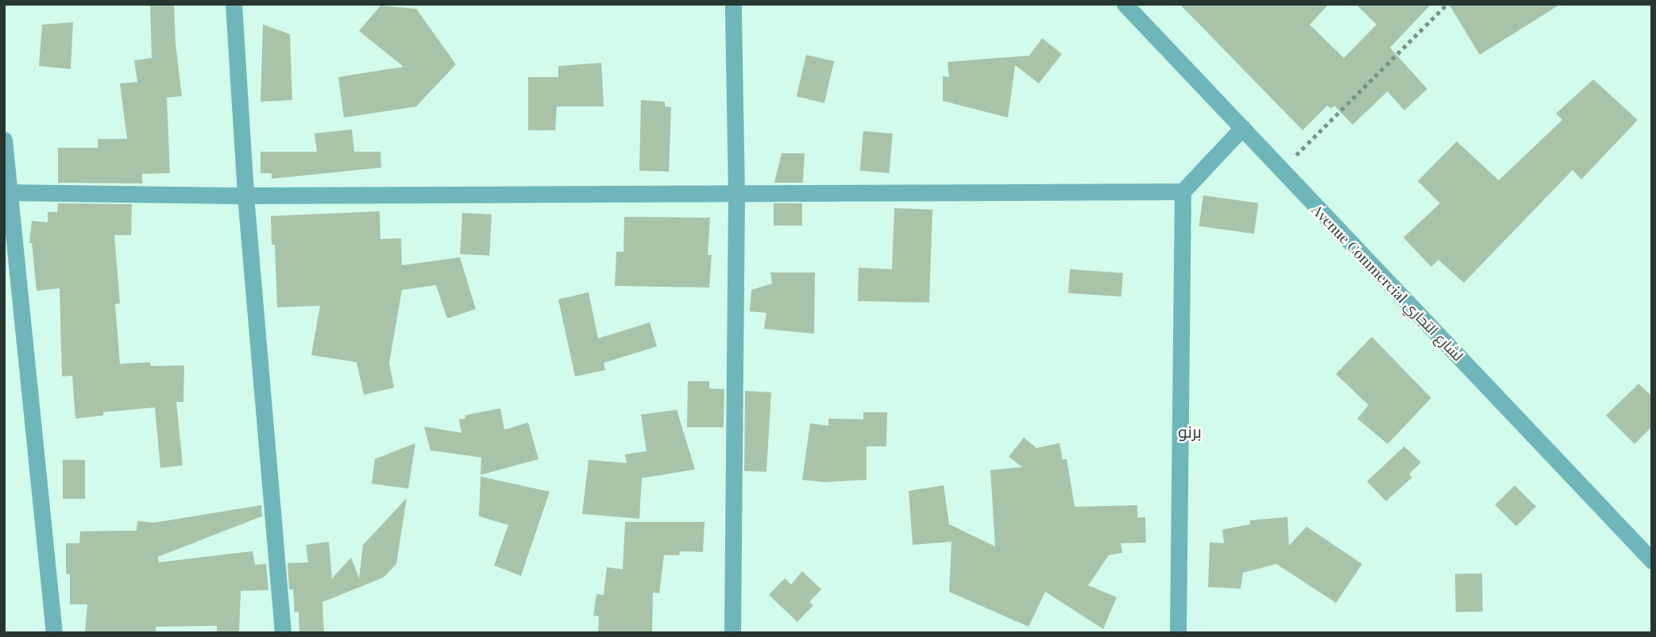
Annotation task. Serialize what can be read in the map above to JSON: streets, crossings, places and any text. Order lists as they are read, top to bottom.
{
  "streets": {
    "street": ["Avenue Commercial لشارع التجاري"]
  },
  "districts": ["برنو"]
}
